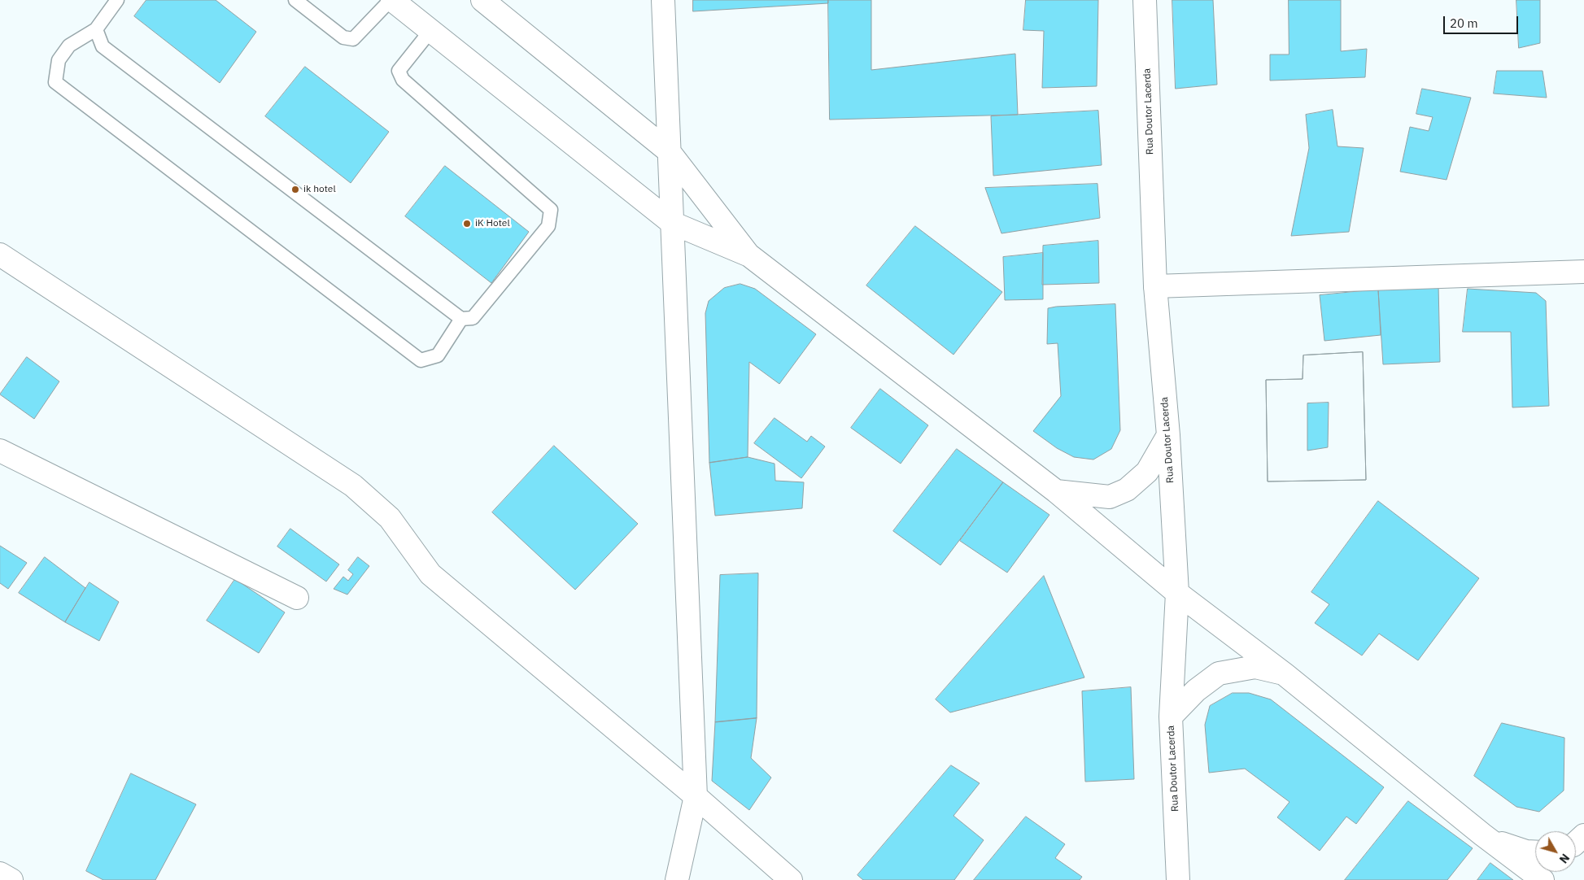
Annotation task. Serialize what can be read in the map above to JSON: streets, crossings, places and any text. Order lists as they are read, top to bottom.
{
  "streets": {
    "main road": ["Rua Doutor Lacerda"]
  },
  "places": ["ik hotel", "iK Hotel"],
  "scale_bar": "20 m",
  "north": "bottom right"
}
